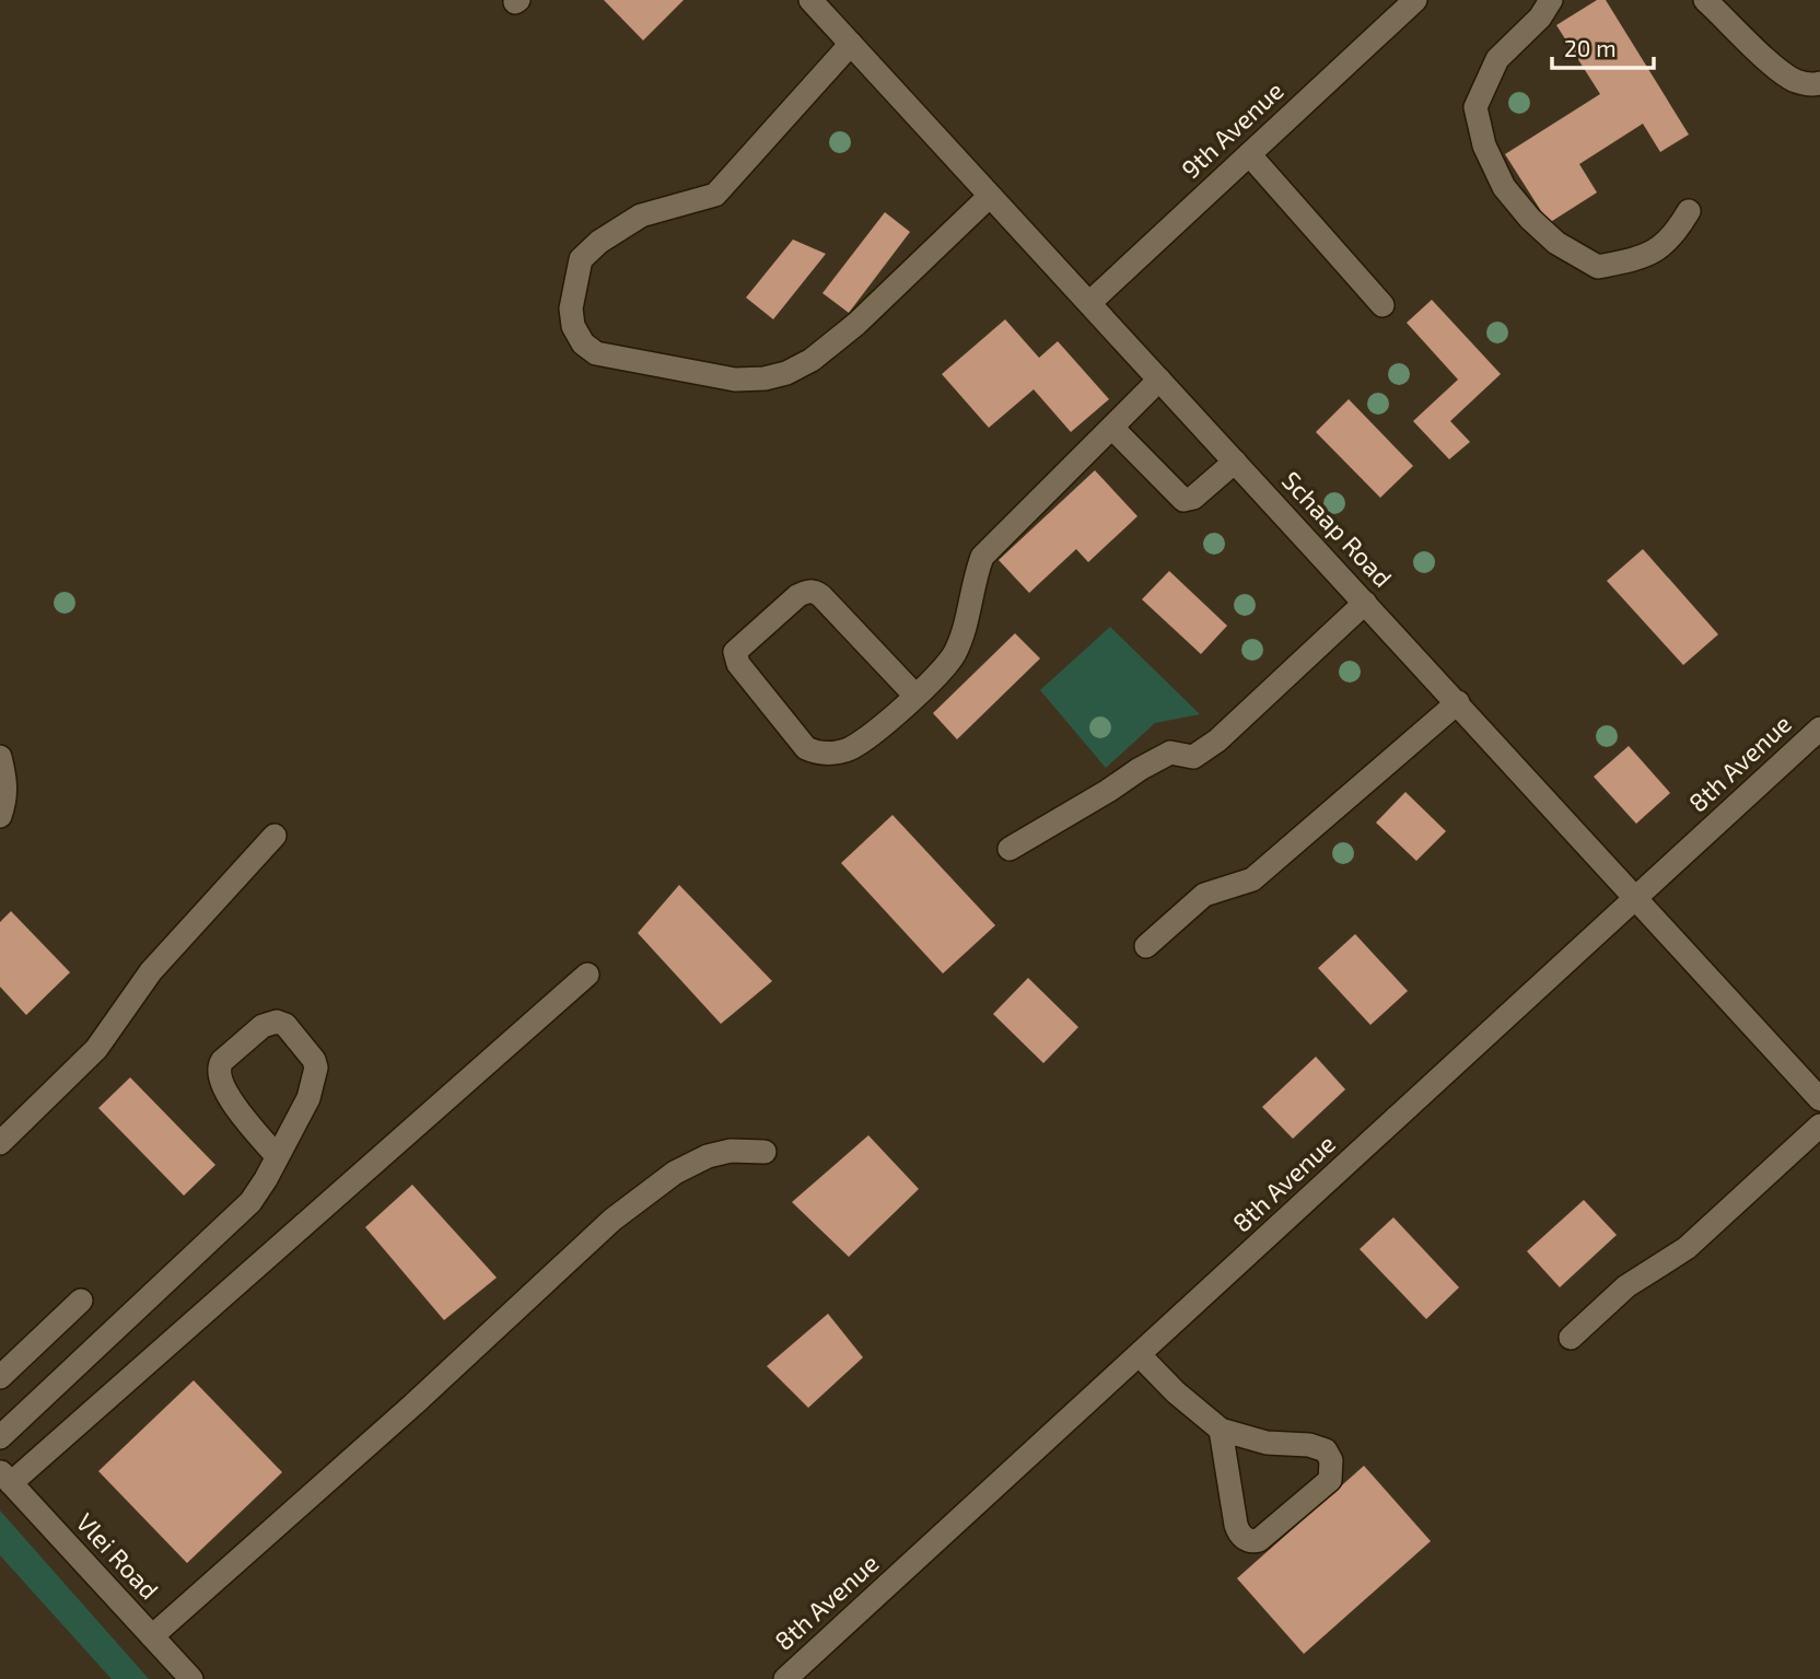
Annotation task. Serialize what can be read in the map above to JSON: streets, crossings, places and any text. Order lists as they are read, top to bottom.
{
  "streets": {
    "street": [
      "9th Avenue",
      "Schaap Road",
      "8th Avenue",
      "Vlei Road"
    ]
  },
  "crossings": [
    ["9th Avenue", "Schaap Road"],
    ["Schaap Road", "8th Avenue"]
  ],
  "scale_bar": "20 m"
}
